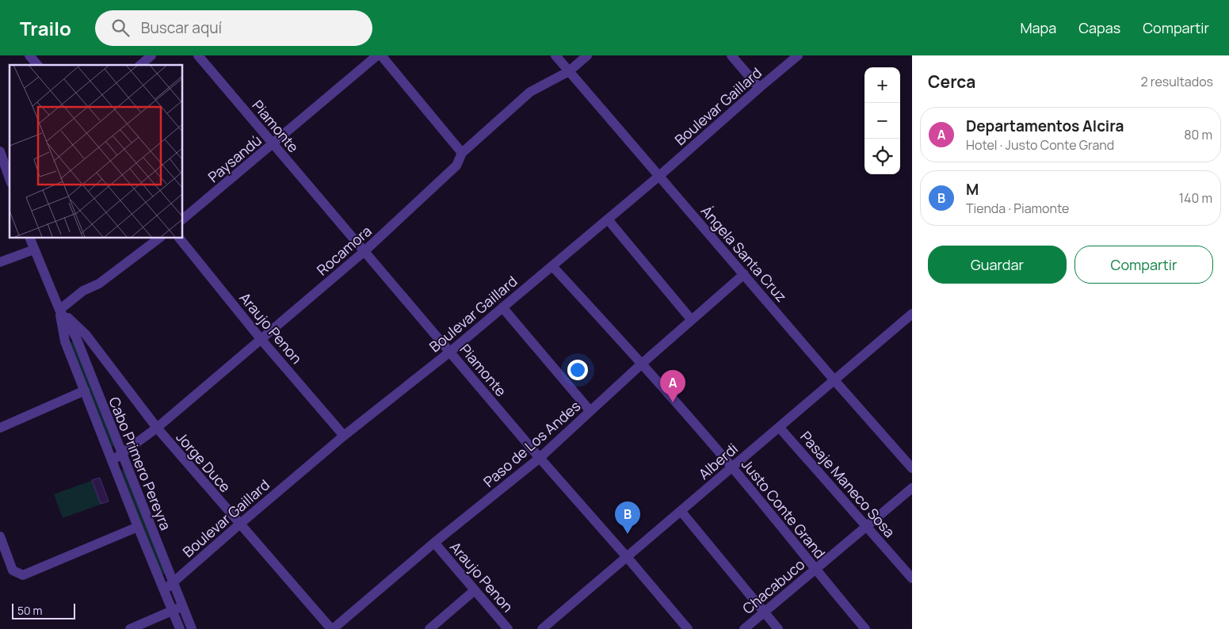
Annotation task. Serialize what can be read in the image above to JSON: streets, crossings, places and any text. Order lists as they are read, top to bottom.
{
  "streets": {
    "street": [
      "Boulevar Gaillard",
      "Piamonte",
      "Paysandú",
      "Rocamora",
      "Ángela Santa Cruz",
      "Araujo Penon",
      "Paso de Los Andes",
      "Alberdi",
      "Jorge Duce",
      "Cabo Primero Pereyra",
      "Pasaje Maneco Sosa",
      "Justo Conte Grand",
      "Chacabuco"
    ]
  },
  "crossings": [
    ["Boulevar Gaillard", "Piamonte"],
    ["Boulevar Gaillard", "Ángela Santa Cruz"],
    ["Boulevar Gaillard", "Araujo Penon"],
    ["Boulevar Gaillard", "Jorge Duce"],
    ["Boulevar Gaillard", "Cabo Primero Pereyra"],
    ["Boulevar Gaillard", "Justo Conte Grand"],
    ["Piamonte", "Paysandú"],
    ["Piamonte", "Rocamora"],
    ["Piamonte", "Paso de Los Andes"],
    ["Piamonte", "Alberdi"],
    ["Rocamora", "Ángela Santa Cruz"],
    ["Rocamora", "Araujo Penon"],
    ["Rocamora", "Jorge Duce"],
    ["Rocamora", "Cabo Primero Pereyra"],
    ["Ángela Santa Cruz", "Paso de Los Andes"],
    ["Ángela Santa Cruz", "Alberdi"],
    ["Araujo Penon", "Paso de Los Andes"],
    ["Paso de Los Andes", "Jorge Duce"],
    ["Paso de Los Andes", "Justo Conte Grand"],
    ["Alberdi", "Pasaje Maneco Sosa"],
    ["Alberdi", "Justo Conte Grand"],
    ["Jorge Duce", "Cabo Primero Pereyra"],
    ["Pasaje Maneco Sosa", "Chacabuco"],
    ["Justo Conte Grand", "Chacabuco"]
  ],
  "scale_bar": "50 m",
  "page": {
    "header": "Trailo",
    "search": "Buscar aquí",
    "nav": ["Mapa", "Capas", "Compartir"],
    "heading": ["Cerca", "2 resultados"],
    "map_buttons": ["+", "−"],
    "list": [
      {
        "mark": "A",
        "name": "Departamentos Alcira",
        "note": "Hotel · Justo Conte Grand",
        "value": "80 m"
      },
      {
        "mark": "B",
        "name": "M",
        "note": "Tienda · Piamonte",
        "value": "140 m"
      }
    ],
    "buttons": ["Guardar", "Compartir"],
    "pins": ["A", "B"],
    "scale": "50 m"
  }
}
